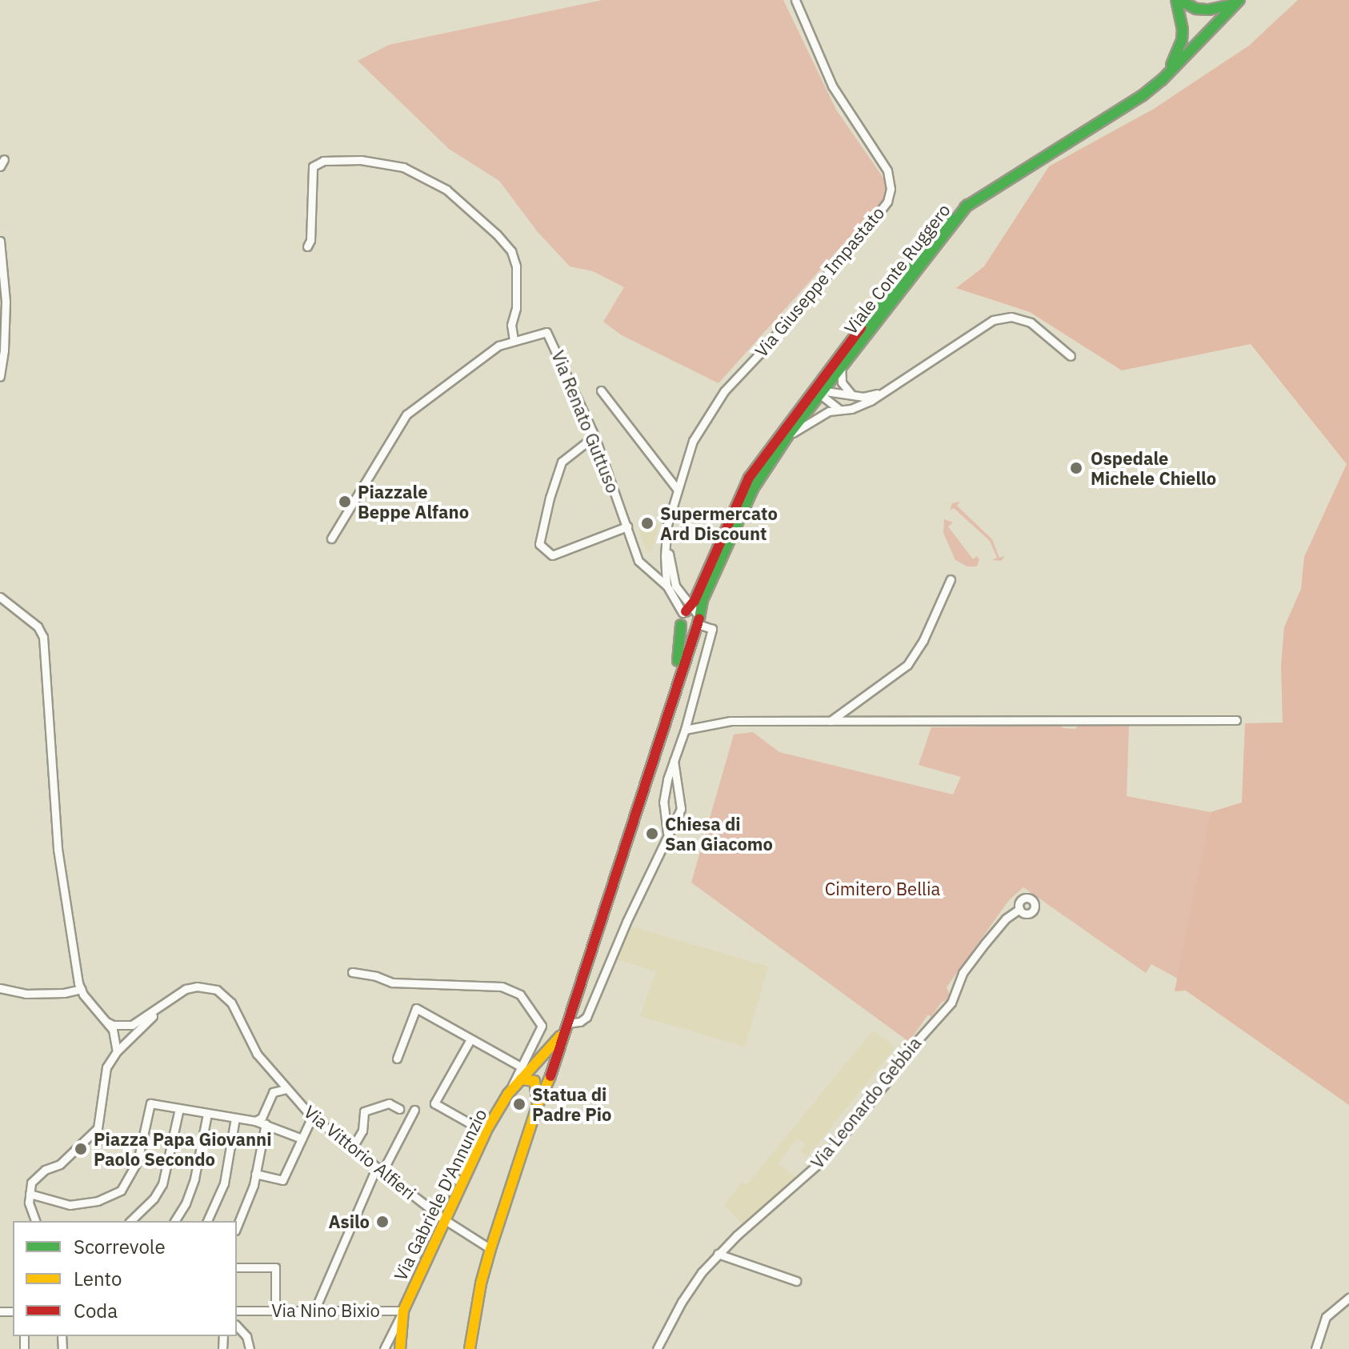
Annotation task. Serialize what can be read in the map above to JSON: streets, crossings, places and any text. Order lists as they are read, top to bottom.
{
  "streets": {
    "main road": ["Viale Conte Ruggero", "Via Gabriele D'Annunzio"],
    "street": [
      "Via Giuseppe Impastato",
      "Via Renato Guttuso",
      "Via Leonardo Gebbia",
      "Via Vittorio Alfieri",
      "Via Nino Bixio"
    ]
  },
  "crossings": [
    ["Via Vittorio Alfieri", "Via Gabriele D'Annunzio"],
    ["Via Gabriele D'Annunzio", "Via Nino Bixio"]
  ],
  "parks": ["Cimitero Bellia"],
  "places": [
    "Ospedale Michele Chiello",
    "Piazzale Beppe Alfano",
    "Supermercato Ard Discount",
    "Chiesa di San Giacomo",
    "Statua di Padre Pio",
    "Piazza Papa Giovanni Paolo Secondo",
    "Asilo"
  ],
  "legend": ["Scorrevole", "Lento", "Coda"]
}
